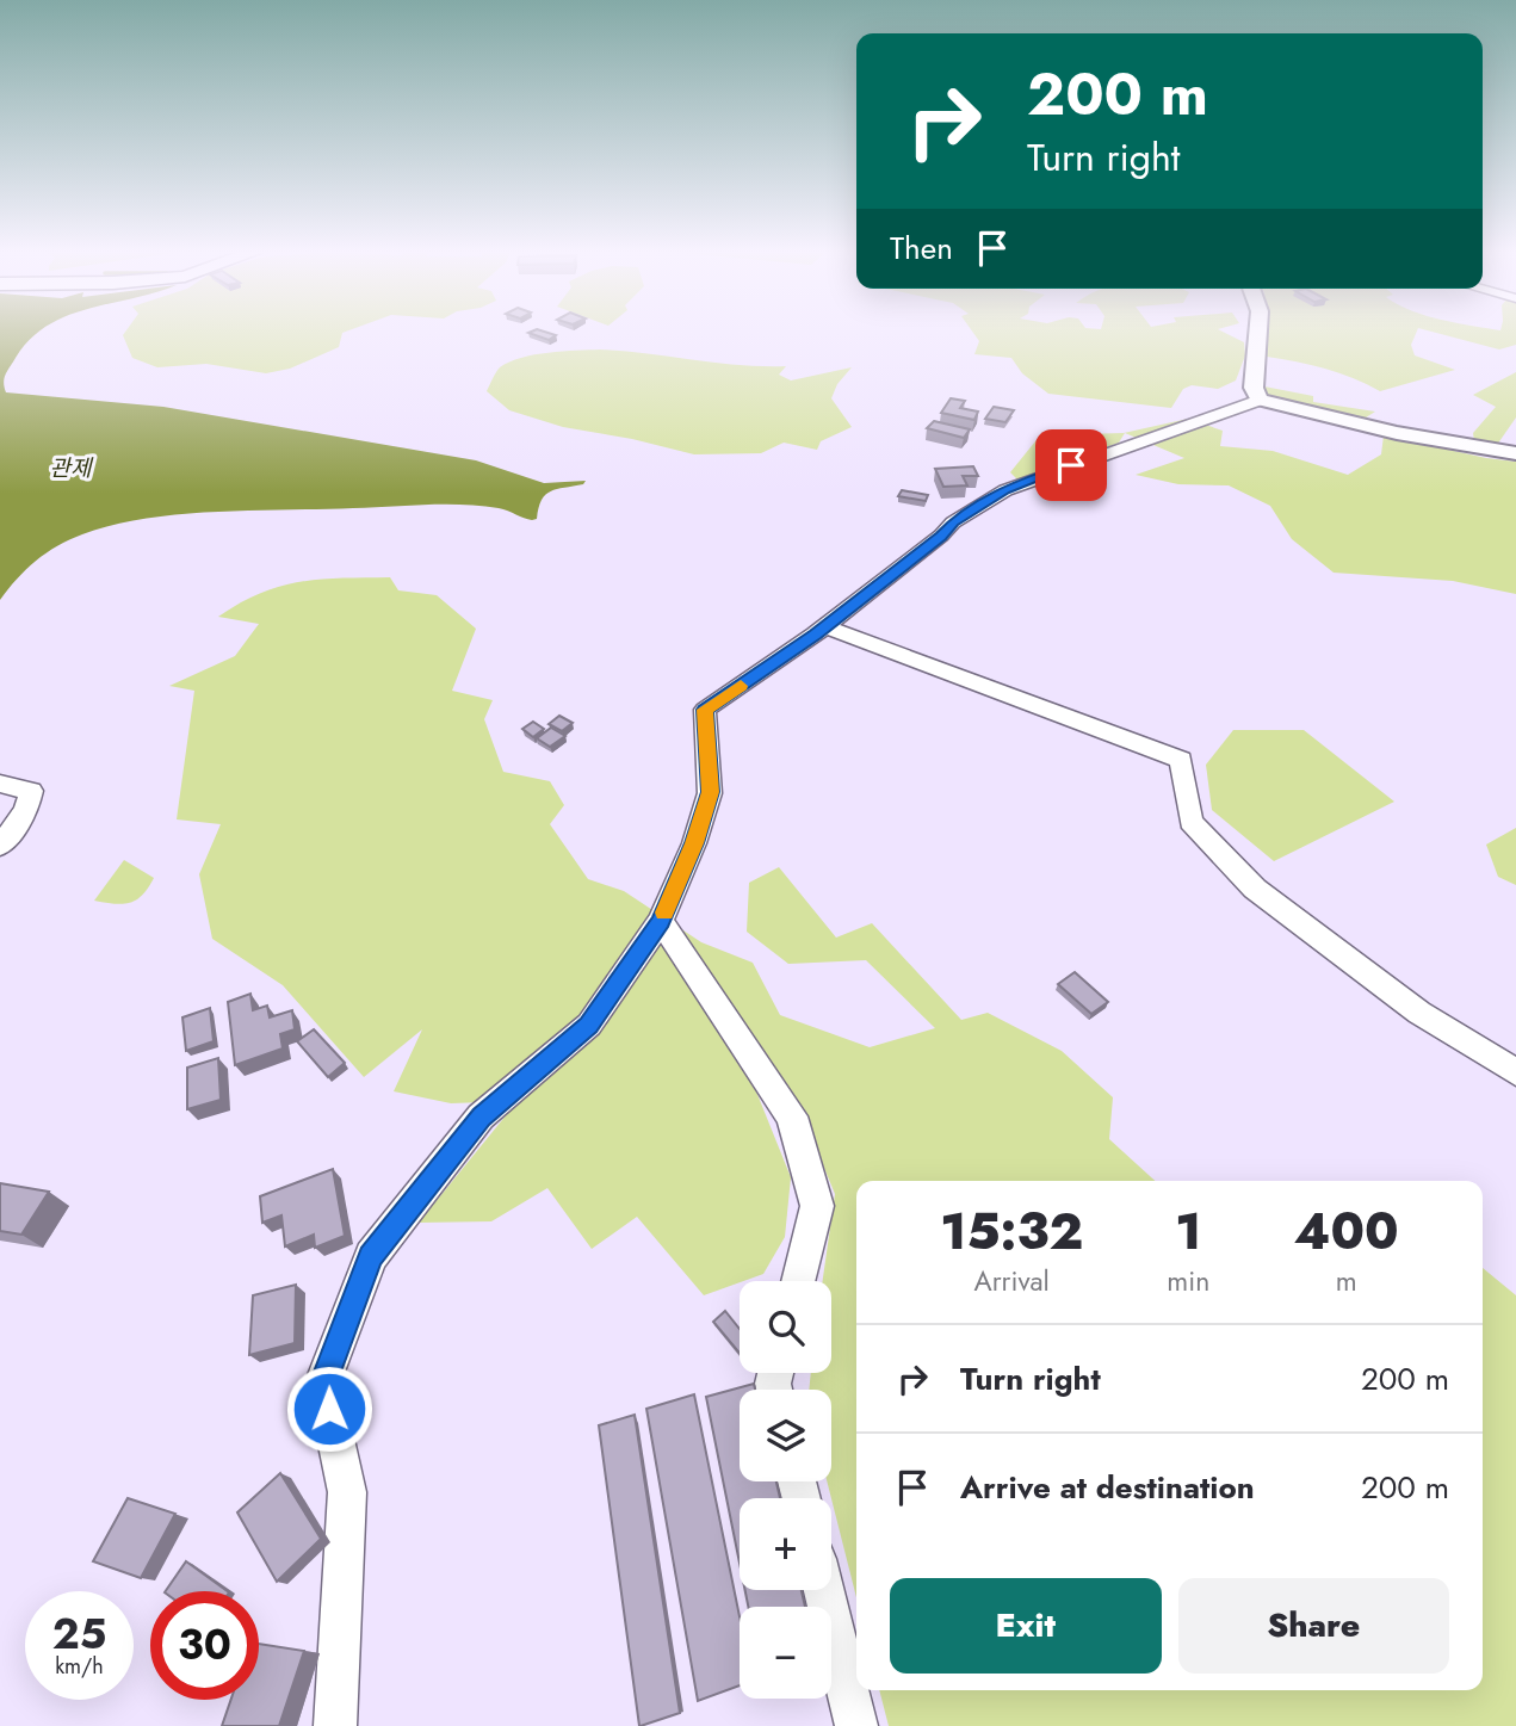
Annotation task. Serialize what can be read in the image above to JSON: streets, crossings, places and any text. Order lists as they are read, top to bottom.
{
  "water": ["관제"],
  "page": {
    "turn": ["200 m", "Turn right"],
    "then": "Then",
    "eta": [
      "15:32",
      "Arrival",
      "1",
      "min",
      "400",
      "m"
    ],
    "map_buttons": ["+", "−"],
    "list": [
      {
        "name": "Turn right",
        "value": "200 m"
      },
      {
        "name": "Arrive at destination",
        "value": "200 m"
      }
    ],
    "buttons": ["Exit", "Share"],
    "speed": "25 km/h",
    "limit": "30"
  }
}
